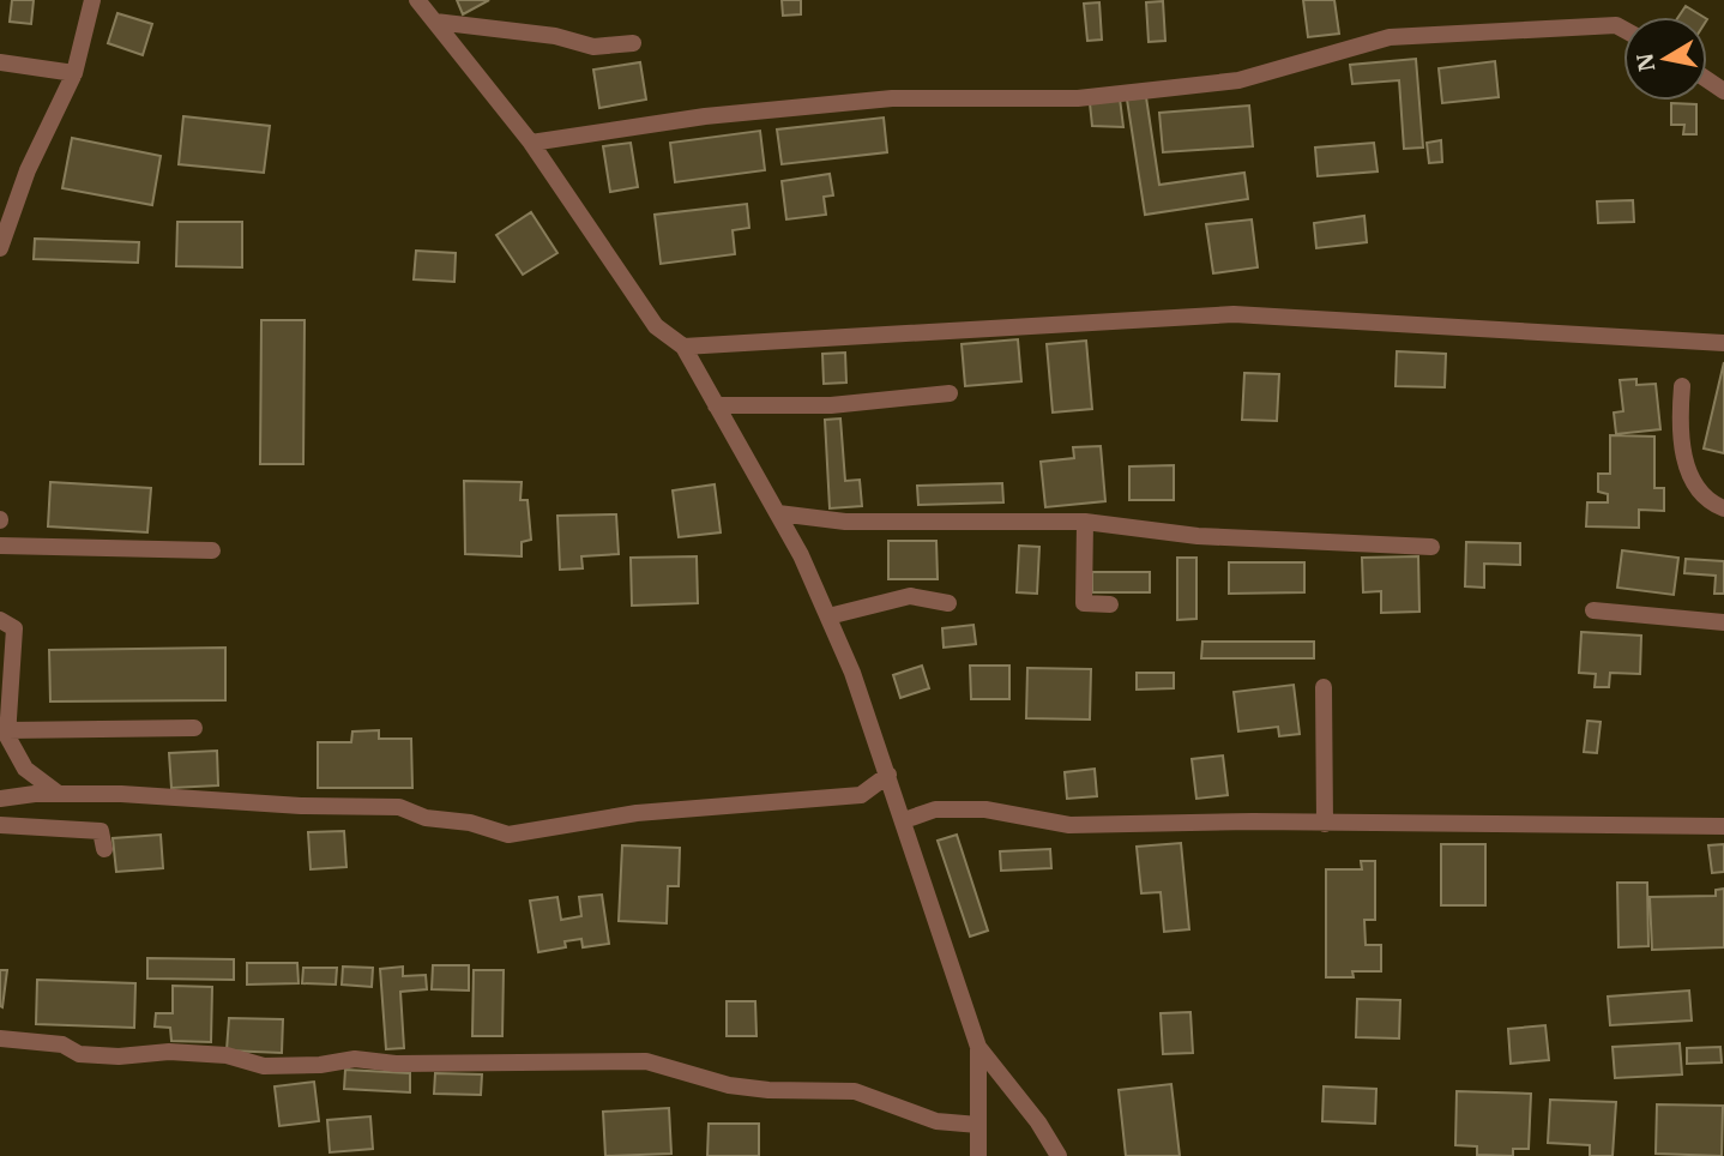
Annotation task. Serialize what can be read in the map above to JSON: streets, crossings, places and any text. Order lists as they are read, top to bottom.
{
  "north": "left"
}
